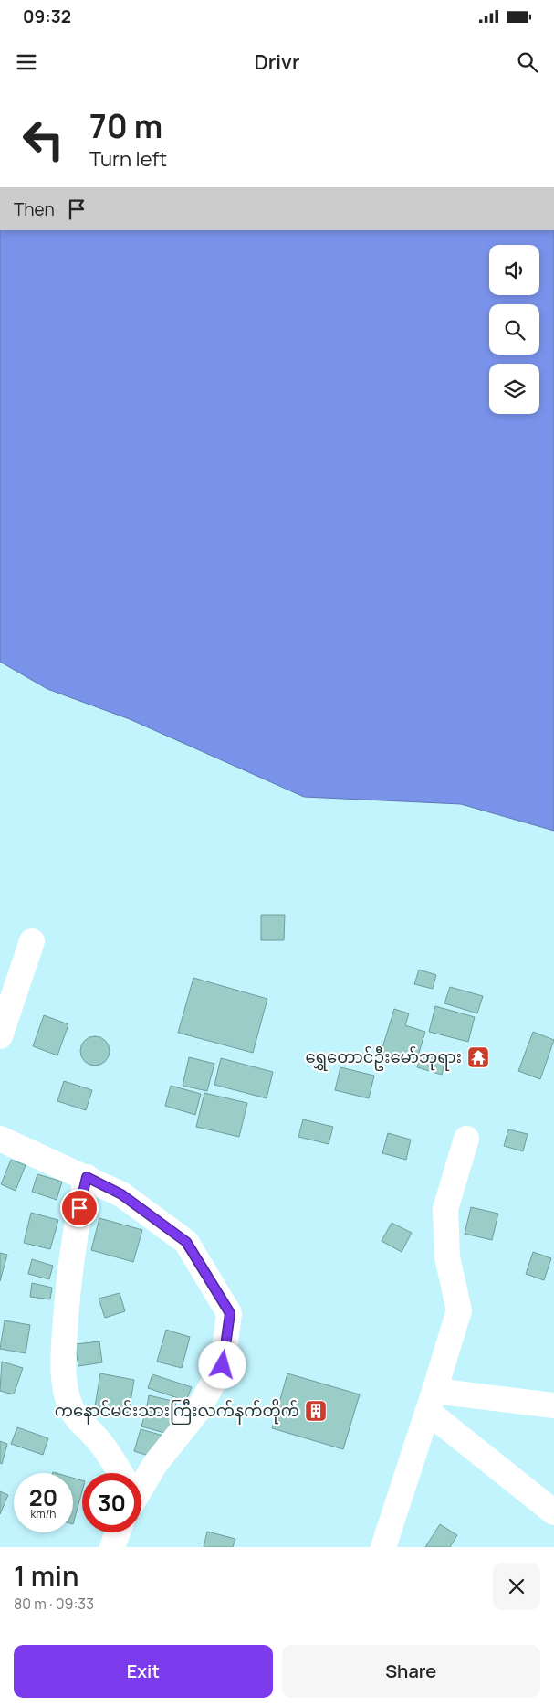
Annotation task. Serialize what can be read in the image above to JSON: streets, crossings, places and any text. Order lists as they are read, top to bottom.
{
  "places": {
    "temple": ["ရွှေတောင်ဦးမော်ဘုရား"],
    "building": ["ကနောင်မင်းသားကြီးလက်နက်တိုက်"]
  },
  "page": {
    "status": "09:32",
    "header": "Drivr",
    "turn": ["70 m", "Turn left"],
    "then": "Then",
    "speed": "20 km/h",
    "limit": "30",
    "heading": ["1 min", "80 m · 09:33"],
    "buttons": ["Exit", "Share"]
  }
}
